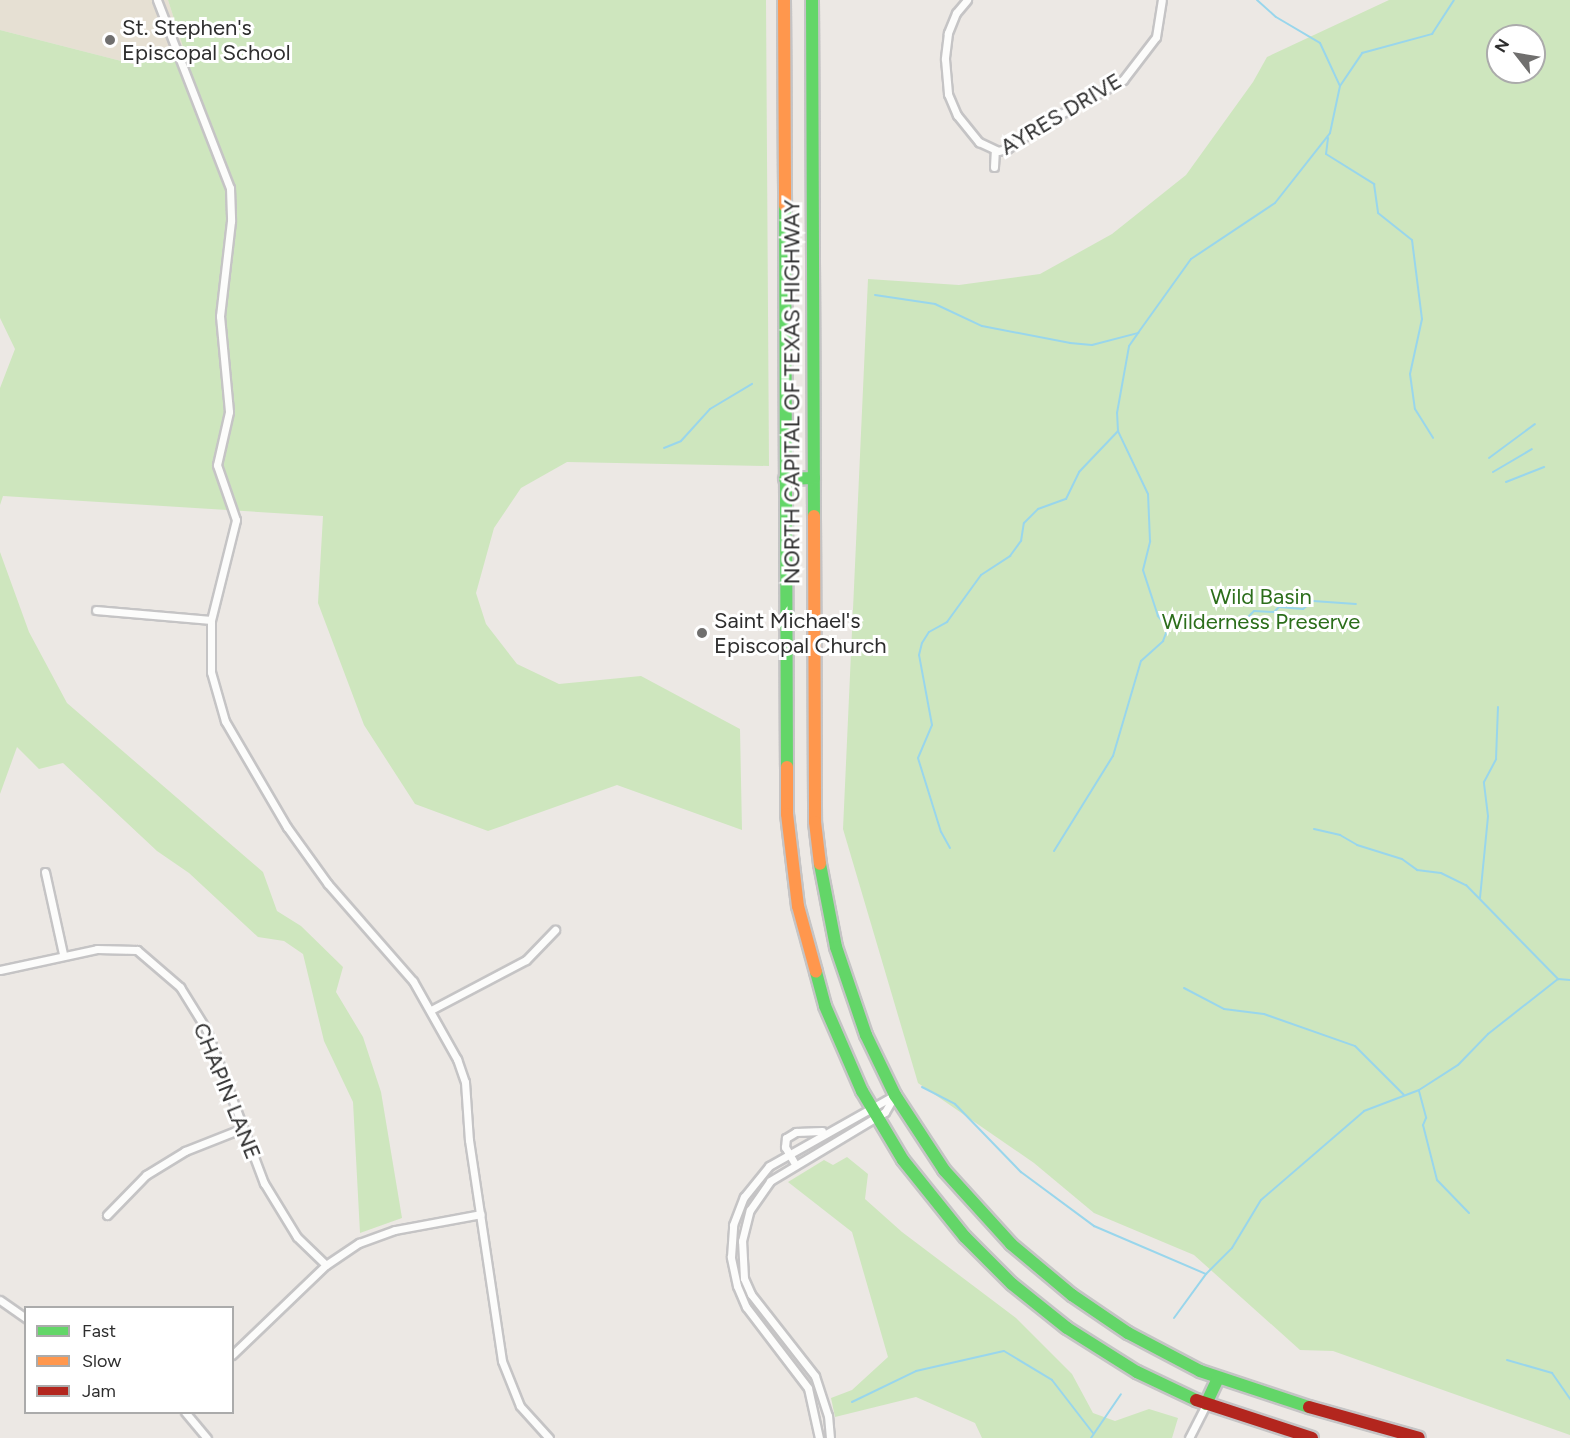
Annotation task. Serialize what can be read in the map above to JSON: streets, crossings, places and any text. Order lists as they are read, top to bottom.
{
  "streets": {
    "highway": ["NORTH CAPITAL OF TEXAS HIGHWAY"],
    "street": ["AYRES DRIVE", "CHAPIN LANE"]
  },
  "parks": ["Wild Basin Wilderness Preserve"],
  "places": ["St. Stephen's Episcopal School", "Saint Michael's Episcopal Church"],
  "legend": ["Fast", "Slow", "Jam"],
  "north": "top left"
}
